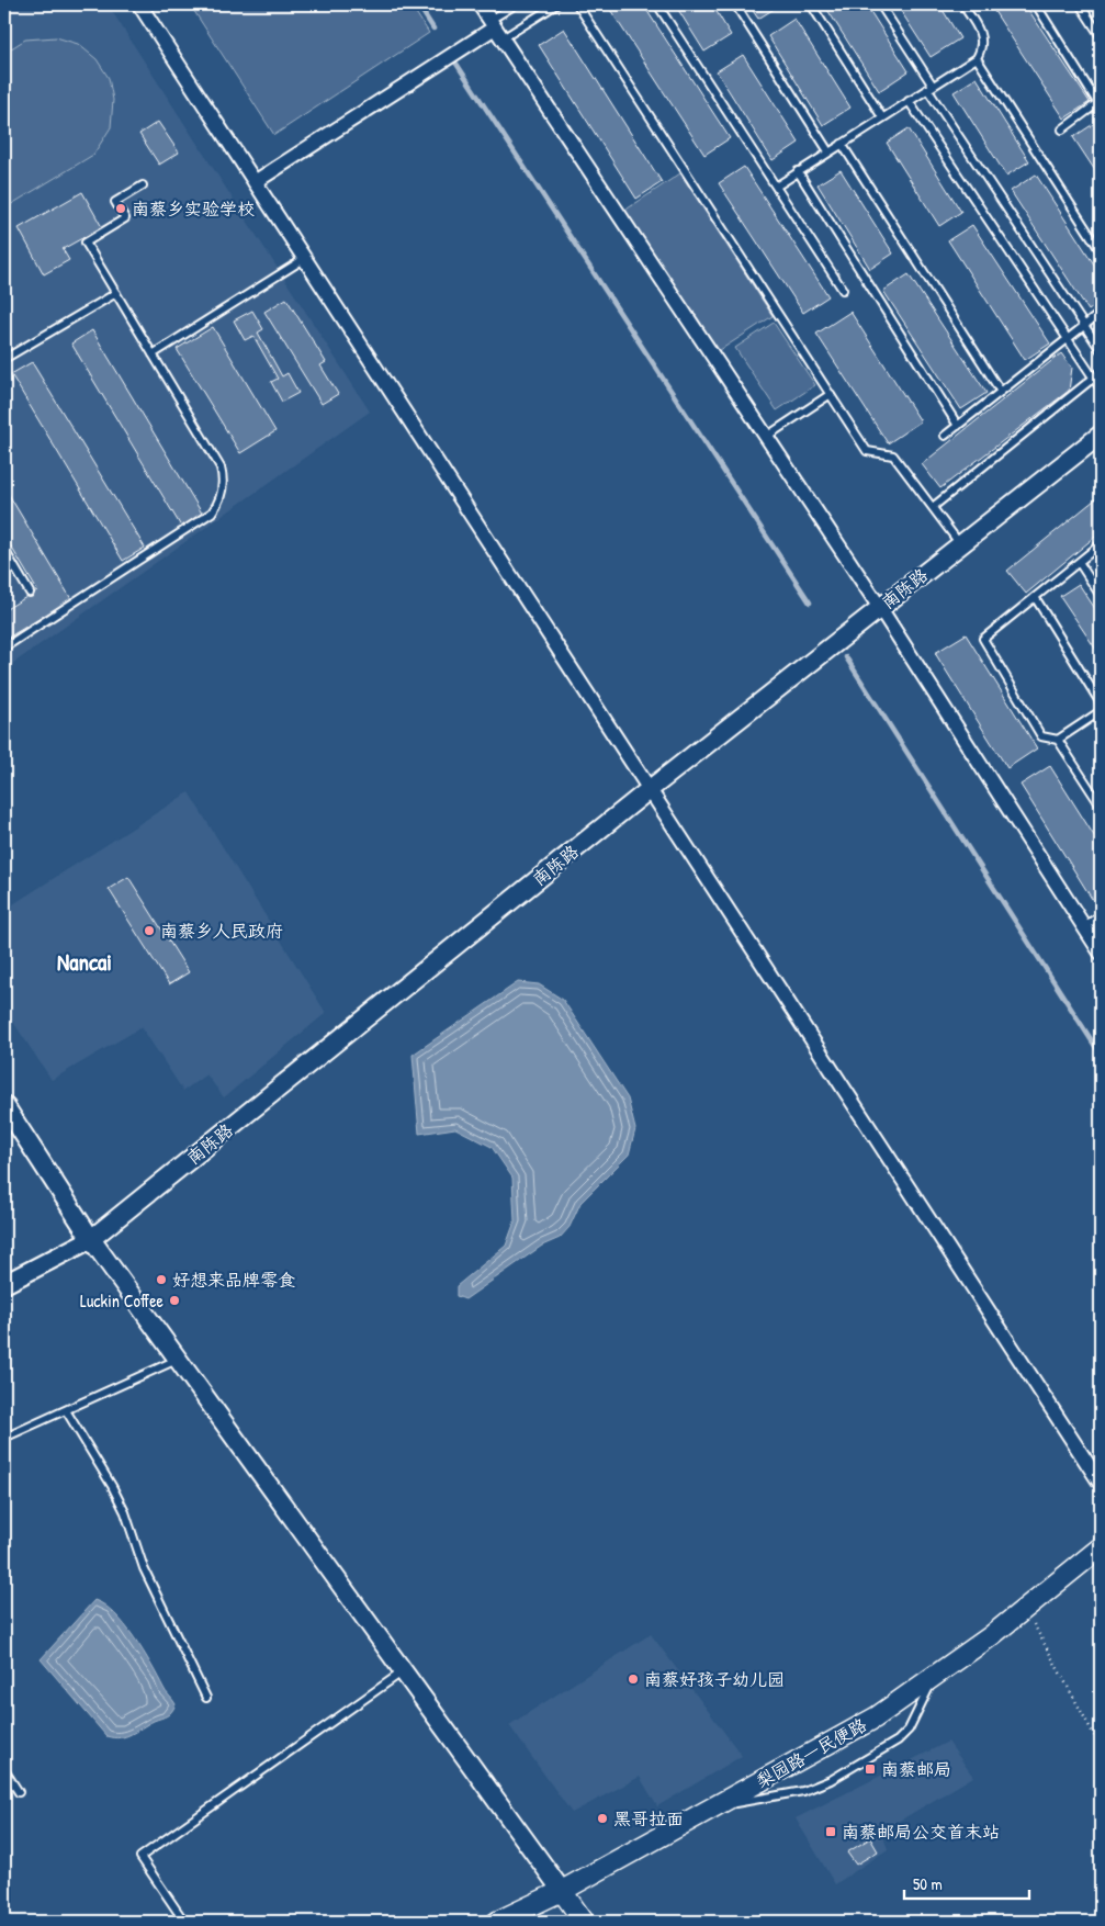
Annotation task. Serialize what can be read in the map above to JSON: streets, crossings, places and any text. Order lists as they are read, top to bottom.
{
  "streets": {
    "main road": ["梨园路一民便路"],
    "street": ["南陈路"]
  },
  "districts": ["Nancai"],
  "places": {
    "other": [
      "南蔡乡实验学校",
      "南蔡乡人民政府",
      "好想来品牌零食",
      "Luckin Coffee",
      "南蔡好孩子幼儿园",
      "黑哥拉面"
    ],
    "transit": ["南蔡邮局", "南蔡邮局公交首末站"]
  },
  "scale_bar": "50 m"
}
